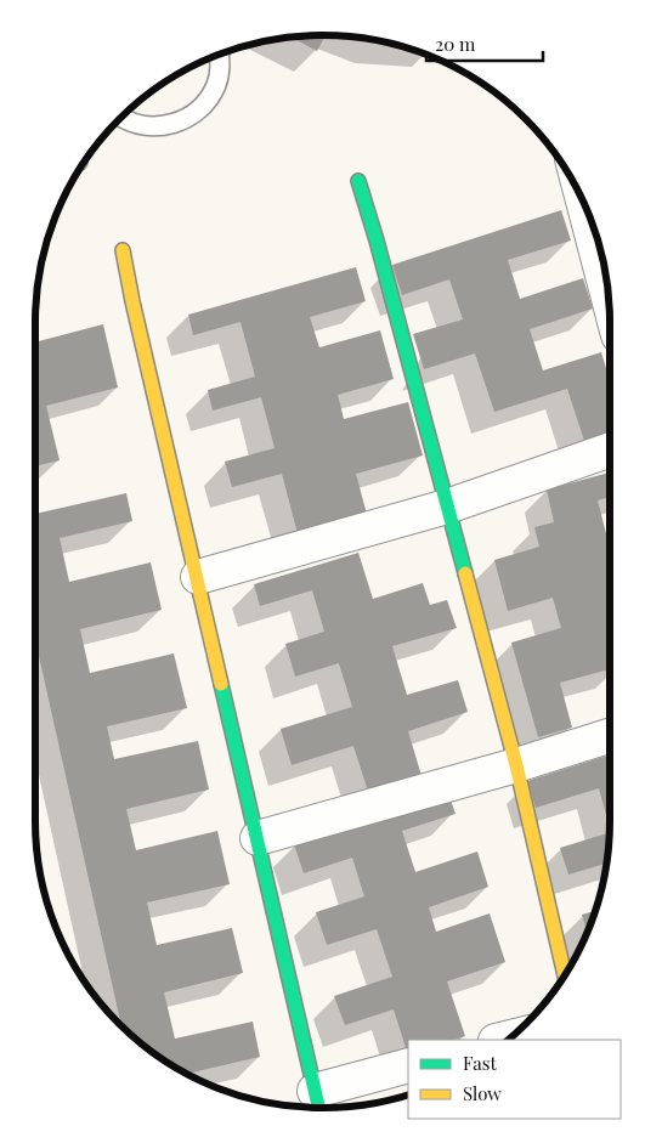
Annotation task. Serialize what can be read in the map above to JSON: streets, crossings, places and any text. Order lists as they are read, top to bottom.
{
  "legend": ["Fast", "Slow"],
  "scale_bar": "20 m"
}
